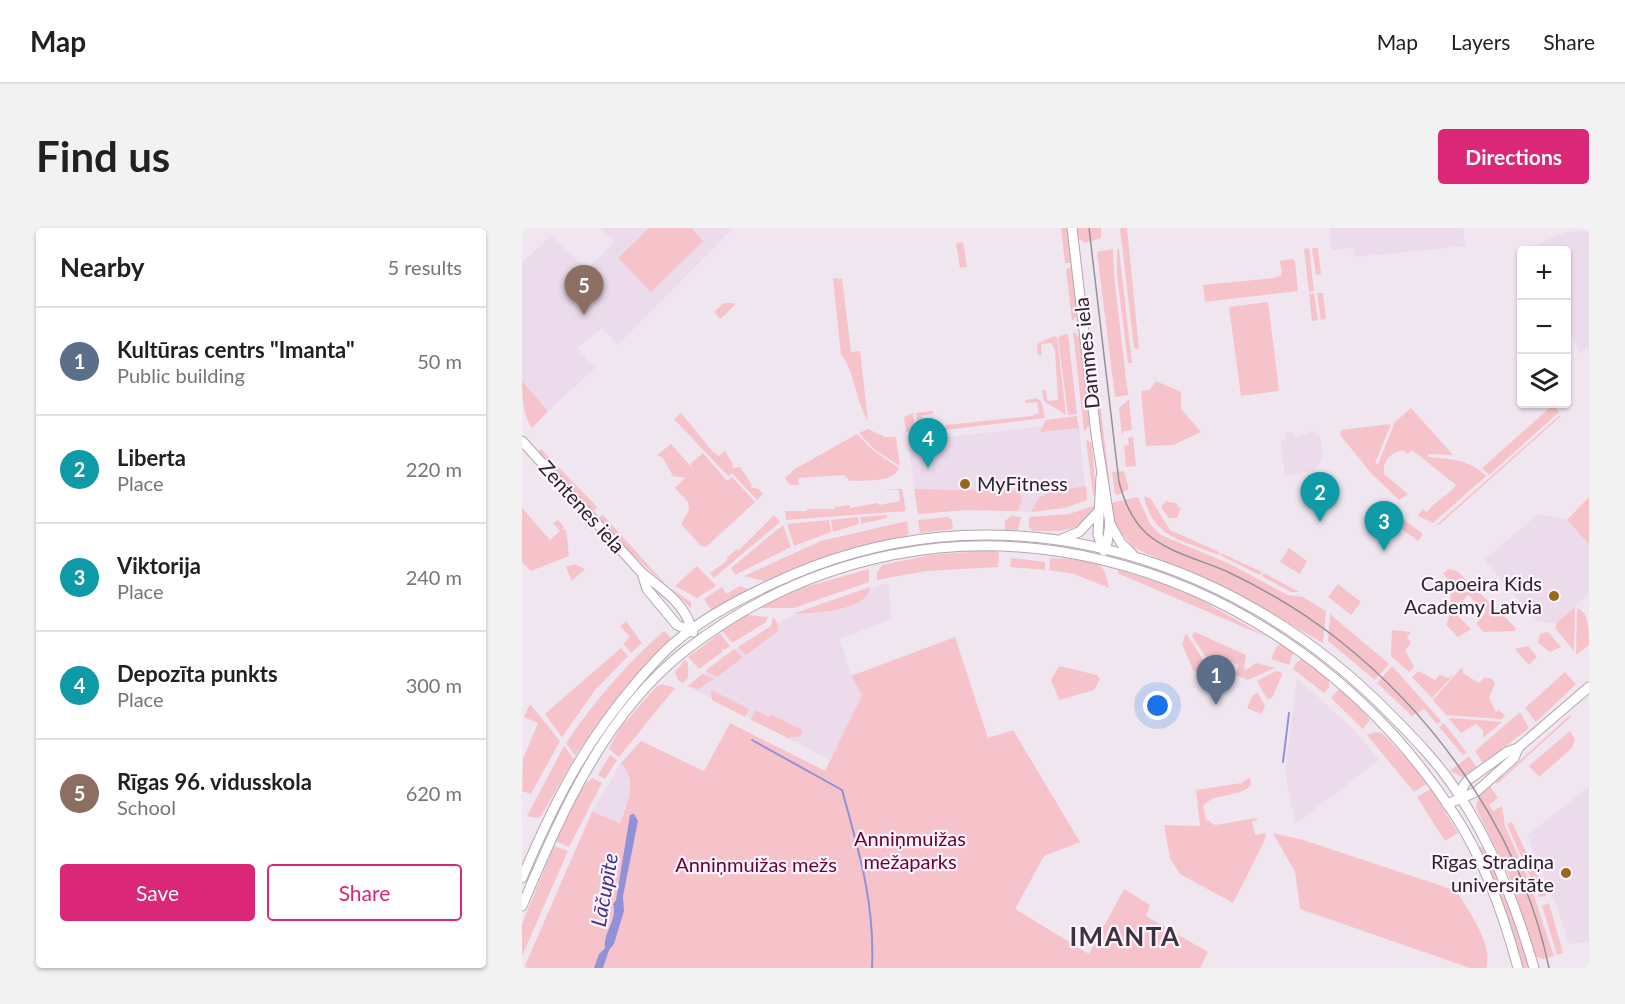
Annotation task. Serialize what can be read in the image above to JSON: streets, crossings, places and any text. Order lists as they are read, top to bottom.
{
  "streets": {
    "street": ["Dammes iela", "Zentenes iela"]
  },
  "districts": ["IMANTA"],
  "water": ["Lāčupīte"],
  "parks": ["Anniņmuižas mežaparks", "Anniņmuižas mežs"],
  "places": ["MyFitness", "Capoeira Kids Academy Latvia", "Rīgas Stradiņa universitāte"],
  "page": {
    "header": "Map",
    "nav": ["Map", "Layers", "Share"],
    "buttons": [
      "Directions",
      ["Save", "Share"]
    ],
    "title": "Find us",
    "heading": ["Nearby", "5 results"],
    "map_buttons": ["+", "−"],
    "pins": [
      "5",
      "4",
      "2",
      "3",
      "1"
    ],
    "list": [
      {
        "mark": "1",
        "name": "Kultūras centrs \"Imanta\"",
        "note": "Public building",
        "value": "50 m"
      },
      {
        "mark": "2",
        "name": "Liberta",
        "note": "Place",
        "value": "220 m"
      },
      {
        "mark": "3",
        "name": "Viktorija",
        "note": "Place",
        "value": "240 m"
      },
      {
        "mark": "4",
        "name": "Depozīta punkts",
        "note": "Place",
        "value": "300 m"
      },
      {
        "mark": "5",
        "name": "Rīgas 96. vidusskola",
        "note": "School",
        "value": "620 m"
      }
    ]
  }
}
